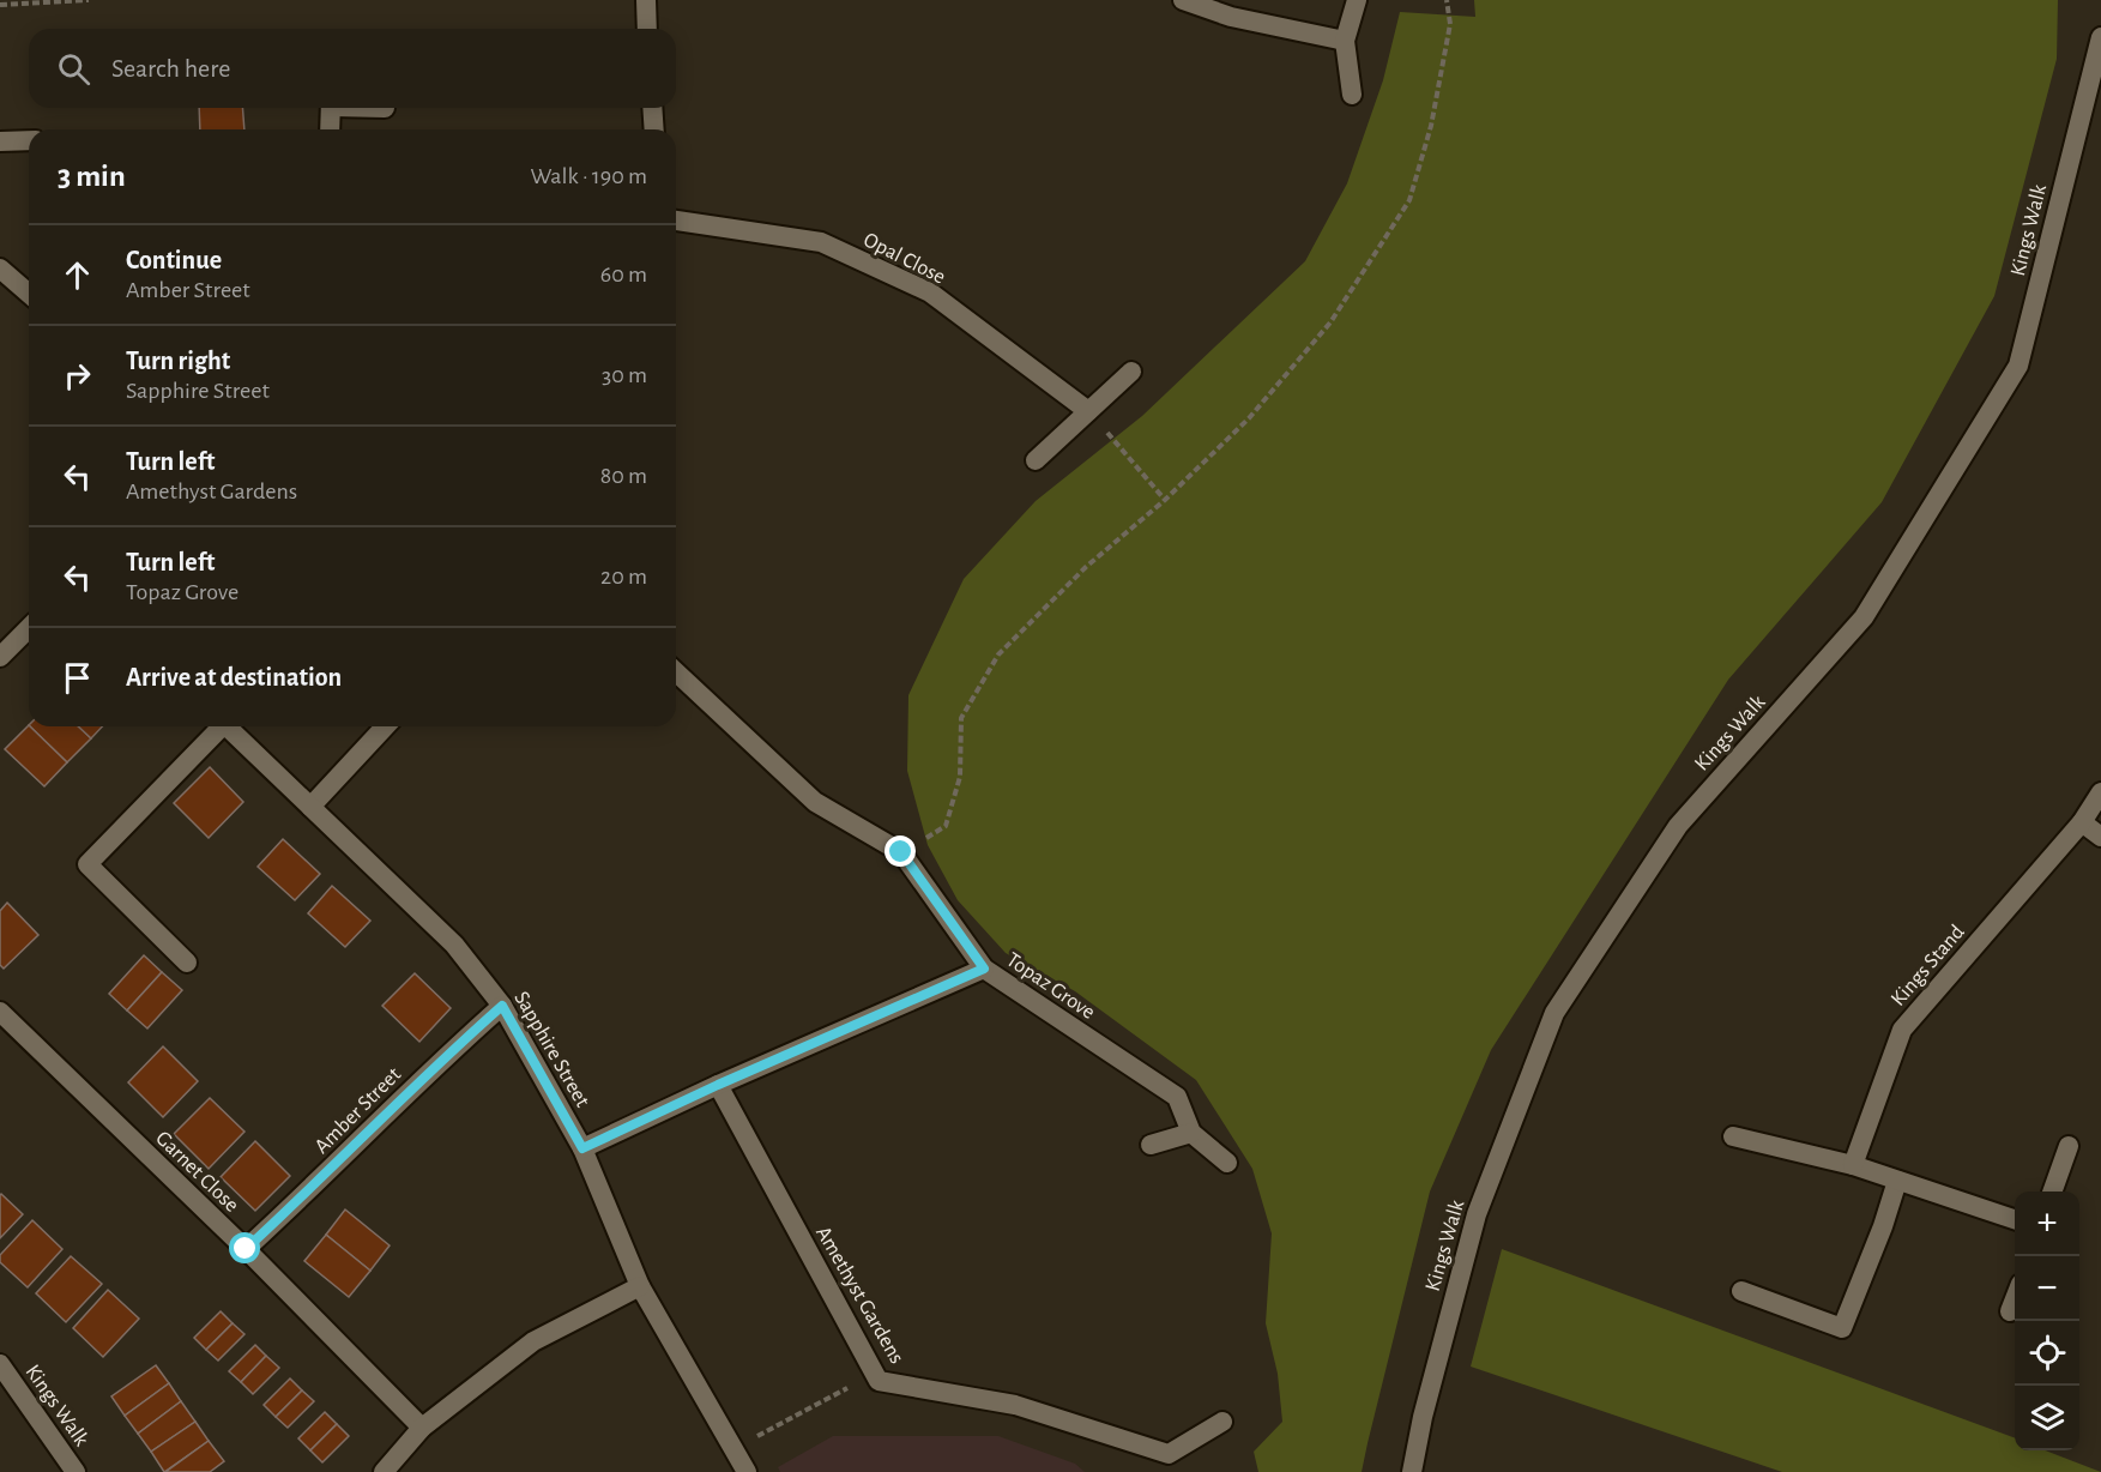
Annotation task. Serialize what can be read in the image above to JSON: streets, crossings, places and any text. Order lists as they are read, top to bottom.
{
  "streets": {
    "street": [
      "Kings Walk",
      "Opal Close",
      "Kings Stand",
      "Topaz Grove",
      "Sapphire Street",
      "Amber Street",
      "Garnet Close",
      "Amethyst Gardens"
    ]
  },
  "crossings": [
    ["Sapphire Street", "Amber Street"],
    ["Amber Street", "Garnet Close"]
  ],
  "page": {
    "search": "Search here",
    "heading": ["3 min", "Walk · 190 m"],
    "list": [
      ["Continue", "Amber Street", "60 m"],
      ["Turn right", "Sapphire Street", "30 m"],
      ["Turn left", "Amethyst Gardens", "80 m"],
      ["Turn left", "Topaz Grove", "20 m"],
      "Arrive at destination"
    ],
    "map_buttons": ["+", "−"]
  }
}
